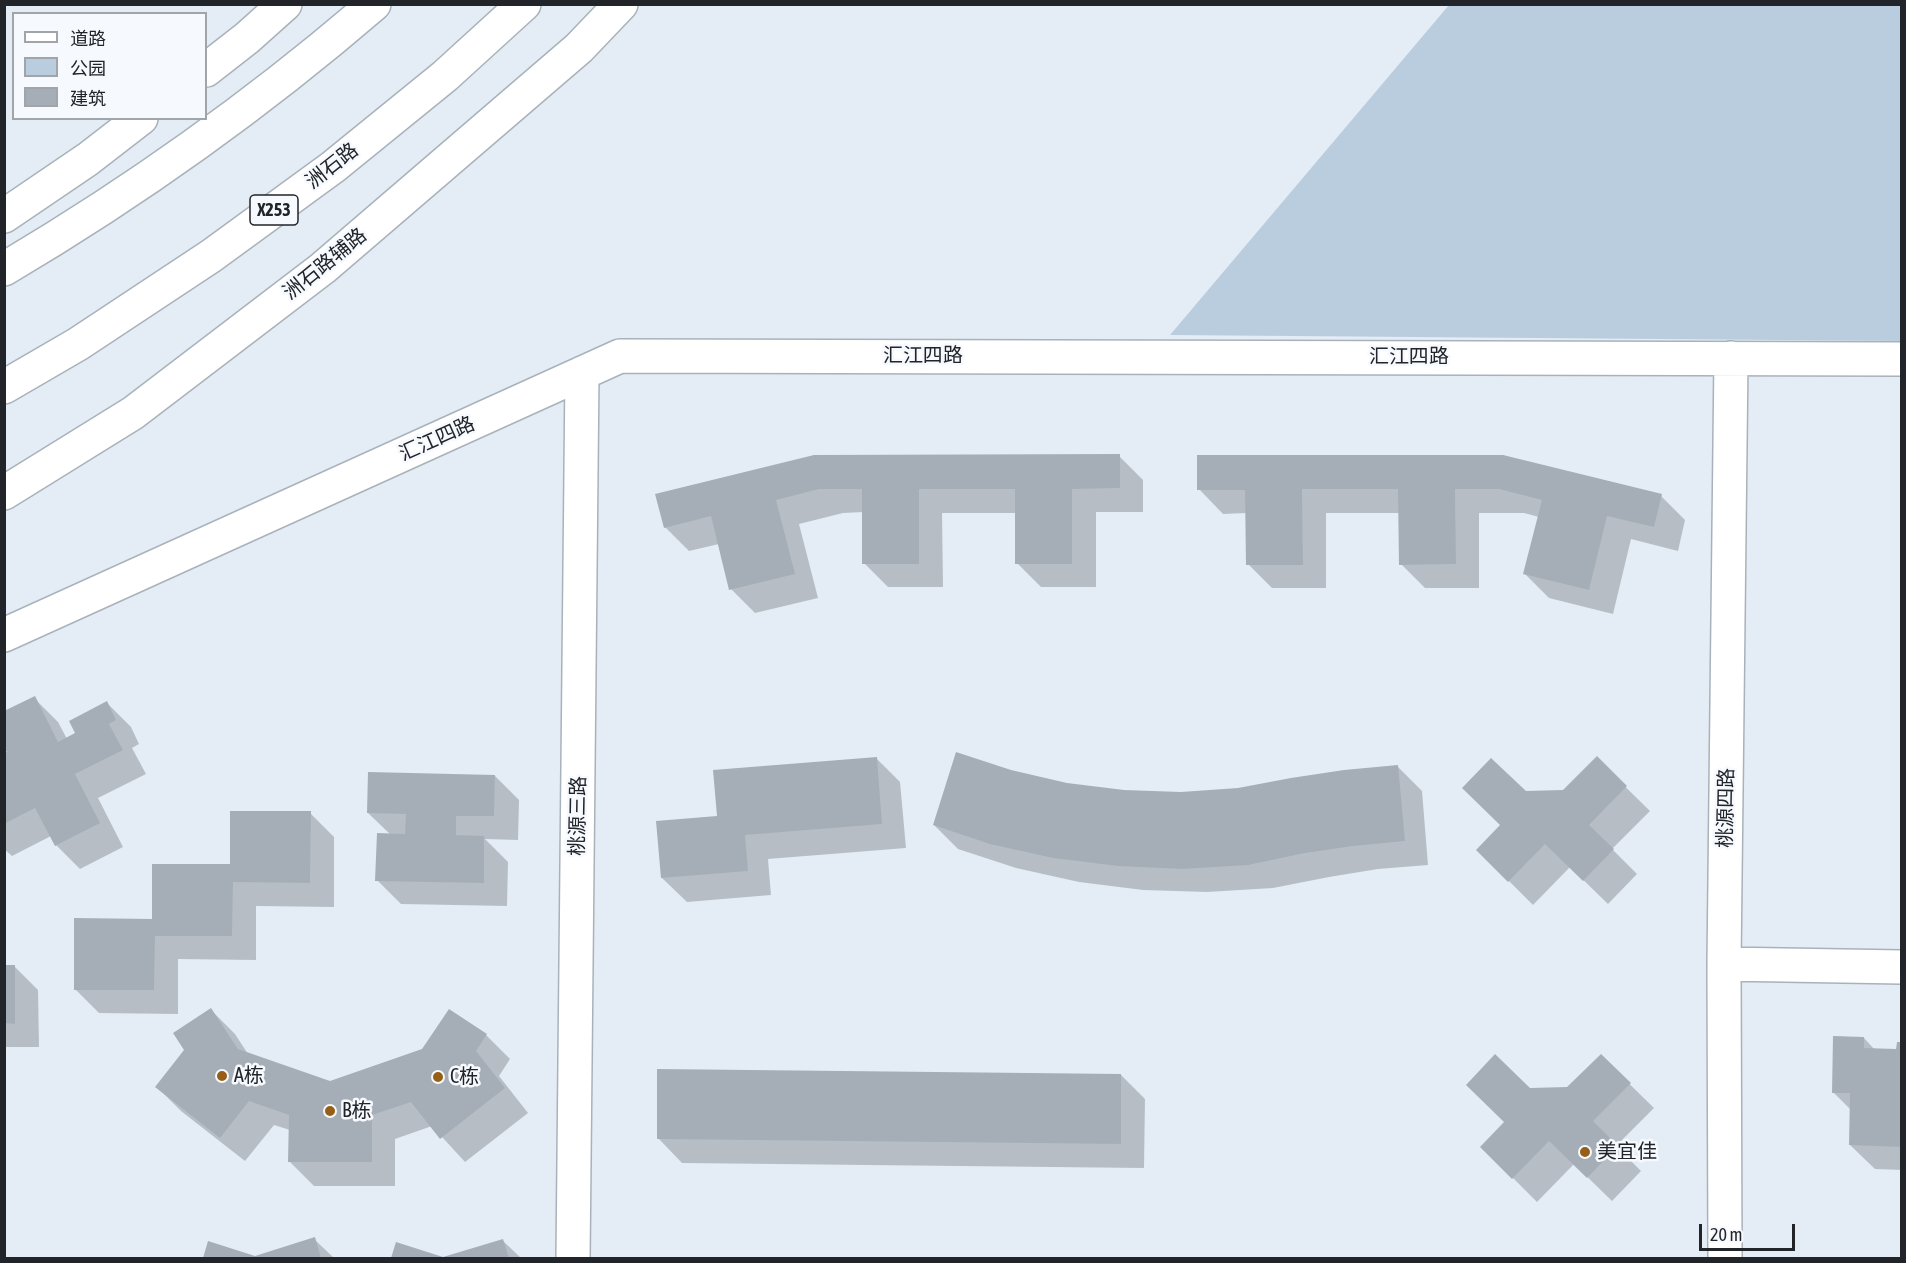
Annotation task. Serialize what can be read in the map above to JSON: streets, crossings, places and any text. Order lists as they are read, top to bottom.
{
  "streets": {
    "street": [
      "洲石路",
      "X253",
      "洲石路辅路",
      "汇江四路",
      "桃源四路",
      "桃源三路"
    ]
  },
  "crossings": [
    ["汇江四路", "桃源四路"],
    ["汇江四路", "桃源三路"]
  ],
  "places": [
    "A栋",
    "C栋",
    "B栋",
    "美宜佳"
  ],
  "legend": ["道路", "公园", "建筑"],
  "scale_bar": "20 m"
}
